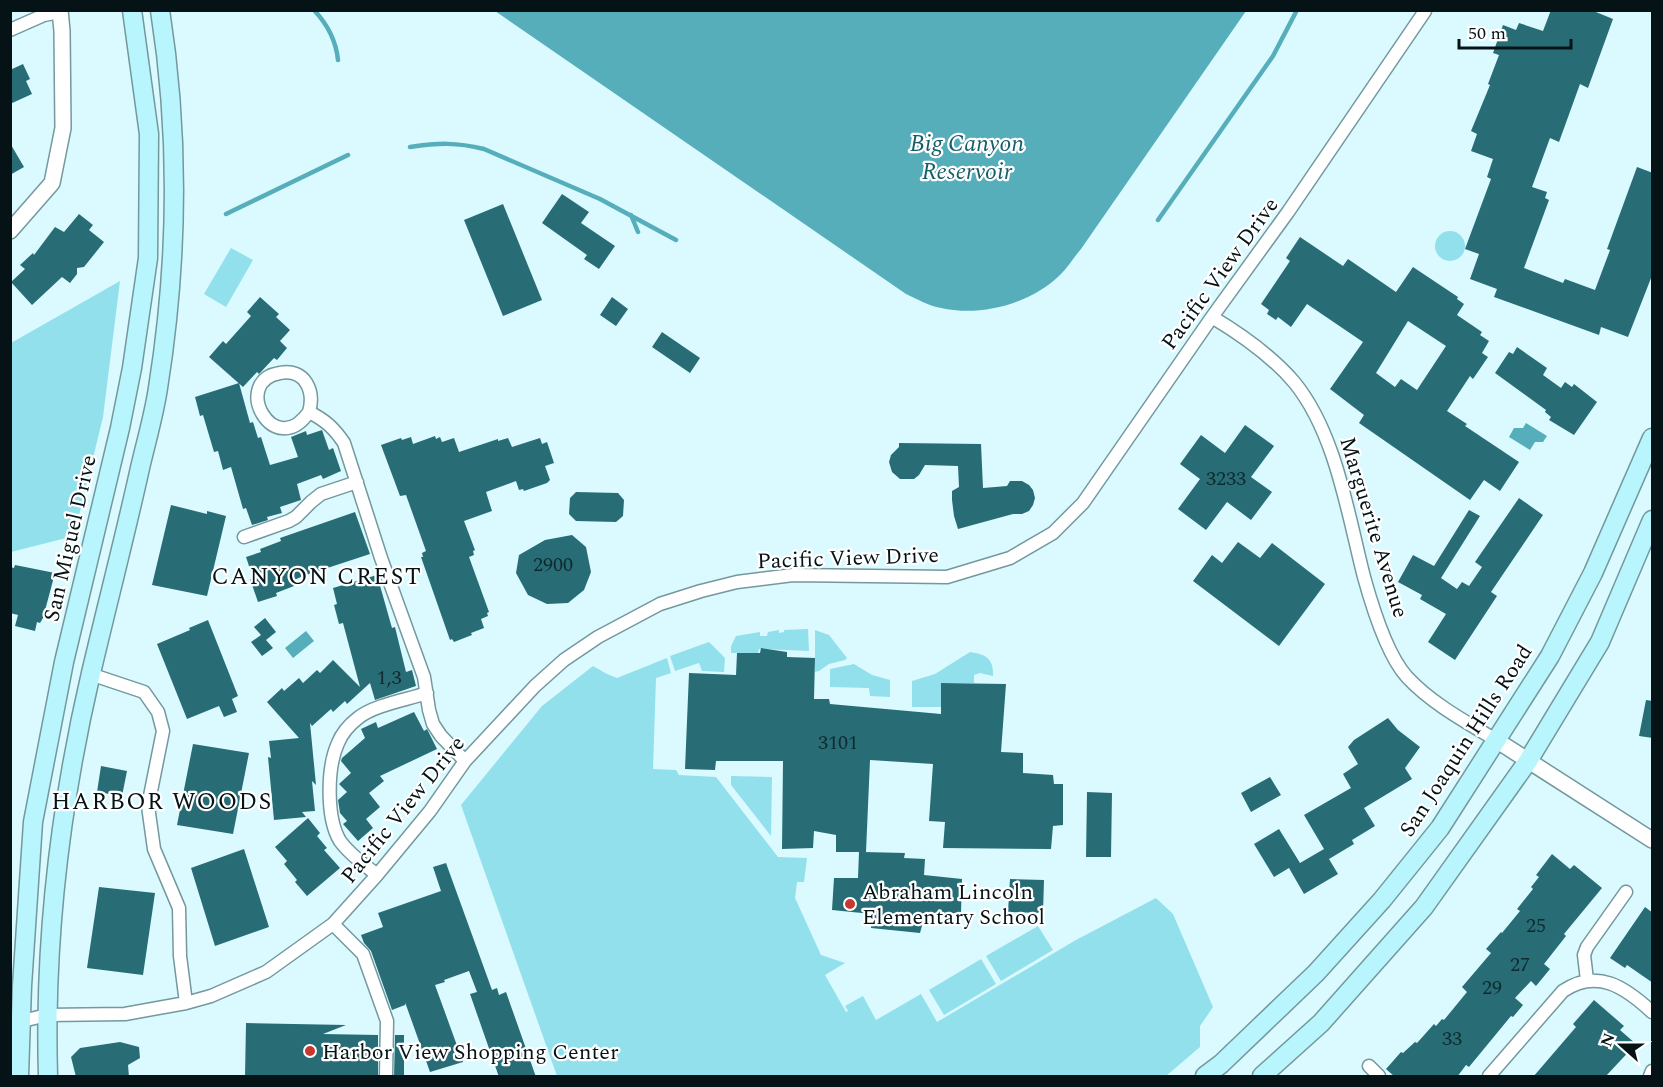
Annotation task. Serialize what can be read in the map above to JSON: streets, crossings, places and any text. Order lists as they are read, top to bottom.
{
  "streets": {
    "main road": ["San Miguel Drive", "San Joaquin Hills Road"],
    "street": ["Pacific View Drive", "Marguerite Avenue"]
  },
  "crossings": [
    ["Pacific View Drive", "Marguerite Avenue"],
    ["Marguerite Avenue", "San Joaquin Hills Road"]
  ],
  "districts": ["CANYON CREST", "HARBOR WOODS"],
  "water": ["Big Canyon Reservoir"],
  "places": ["Abraham Lincoln Elementary School", "Harbor View Shopping Center"],
  "house_numbers": [
    "3233",
    "2900",
    "1,3",
    "3101",
    "25",
    "27",
    "29",
    "33"
  ],
  "scale_bar": "50 m",
  "north": "left"
}
